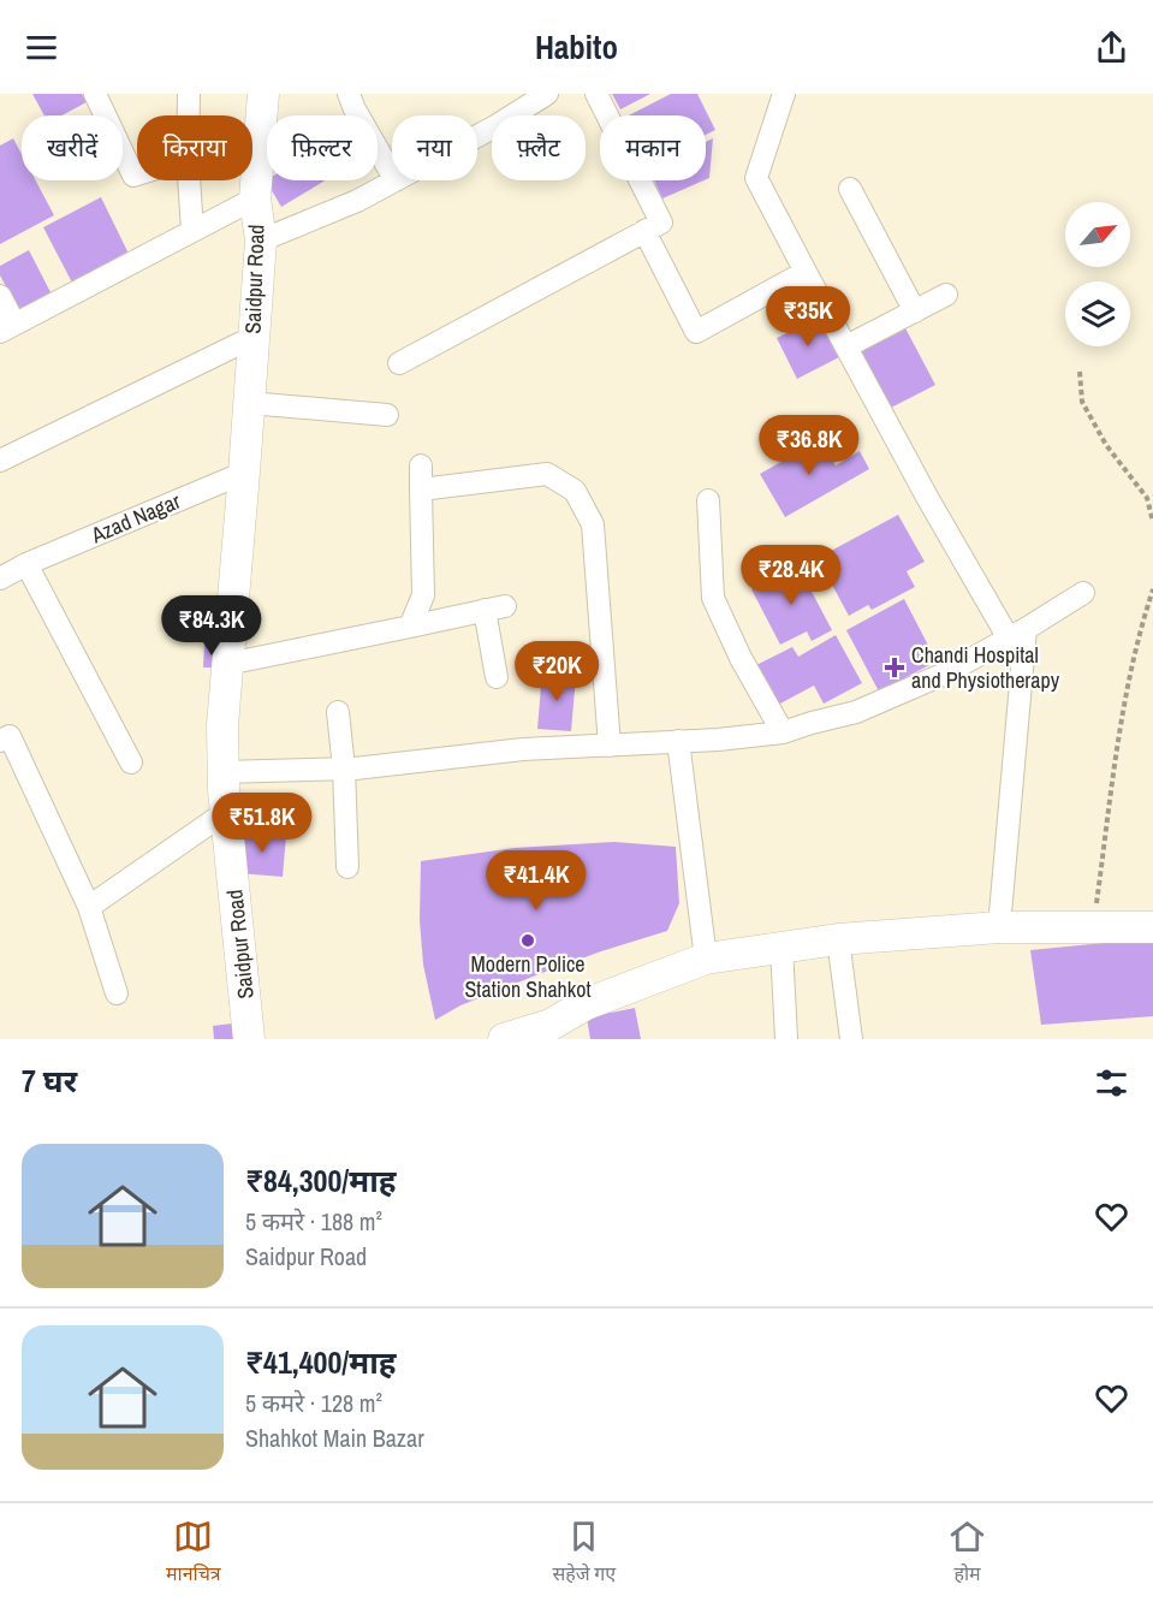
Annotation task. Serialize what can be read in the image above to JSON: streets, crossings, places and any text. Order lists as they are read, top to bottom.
{
  "streets": {
    "street": ["Saidpur Road", "Azad Nagar"]
  },
  "crossings": [
    ["Saidpur Road", "Azad Nagar"]
  ],
  "places": {
    "health": ["Chandi Hospital and Physiotherapy"],
    "other": ["Modern Police Station Shahkot"]
  },
  "north": "top right",
  "page": {
    "header": "Habito",
    "chip": [
      "खरीदें",
      "किराया",
      "फ़िल्टर",
      "नया",
      "फ़्लैट",
      "मकान"
    ],
    "price": [
      "₹35K",
      "₹36.8K",
      "₹28.4K",
      "₹84.3K",
      "₹20K",
      "₹51.8K",
      "₹41.4K"
    ],
    "heading": "7 घर",
    "list": [
      {
        "name": "₹84,300/माह",
        "note": "5 कमरे · 188 m² · Saidpur Road"
      },
      {
        "name": "₹41,400/माह",
        "note": "5 कमरे · 128 m² · Shahkot Main Bazar"
      }
    ],
    "tabs": ["मानचित्र", "सहेजे गए", "होम"]
  }
}
